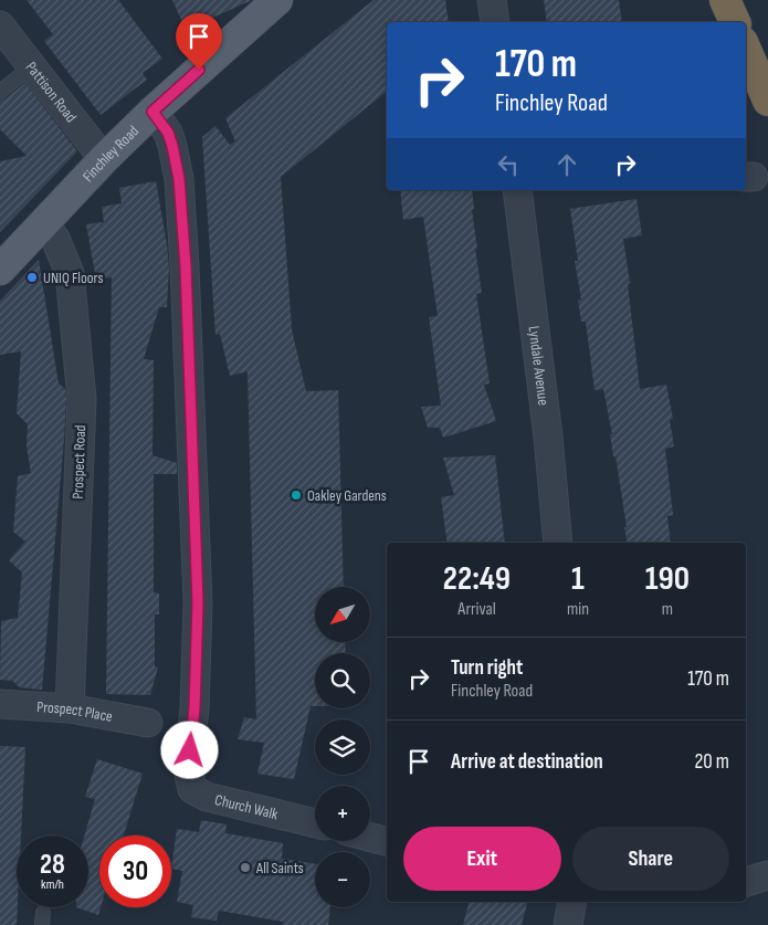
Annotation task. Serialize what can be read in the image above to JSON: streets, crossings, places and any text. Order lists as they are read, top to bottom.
{
  "streets": {
    "main road": ["Finchley Road"],
    "street": [
      "Pattison Road",
      "Lyndale Avenue",
      "Prospect Road",
      "Prospect Place",
      "Church Walk"
    ]
  },
  "crossings": [
    ["Pattison Road", "Finchley Road"],
    ["Finchley Road", "Prospect Road"],
    ["Finchley Road", "Church Walk"],
    ["Prospect Road", "Prospect Place"]
  ],
  "places": ["UNIQ Floors", "Oakley Gardens", "All Saints"],
  "north": "bottom left",
  "page": {
    "turn": ["170 m", "Finchley Road"],
    "eta": [
      "22:49",
      "Arrival",
      "1",
      "min",
      "190",
      "m"
    ],
    "map_buttons": ["+", "−"],
    "list": [
      {
        "name": "Turn right",
        "note": "Finchley Road",
        "value": "170 m"
      },
      {
        "name": "Arrive at destination",
        "value": "20 m"
      }
    ],
    "buttons": ["Exit", "Share"],
    "speed": "28 km/h",
    "limit": "30"
  }
}
